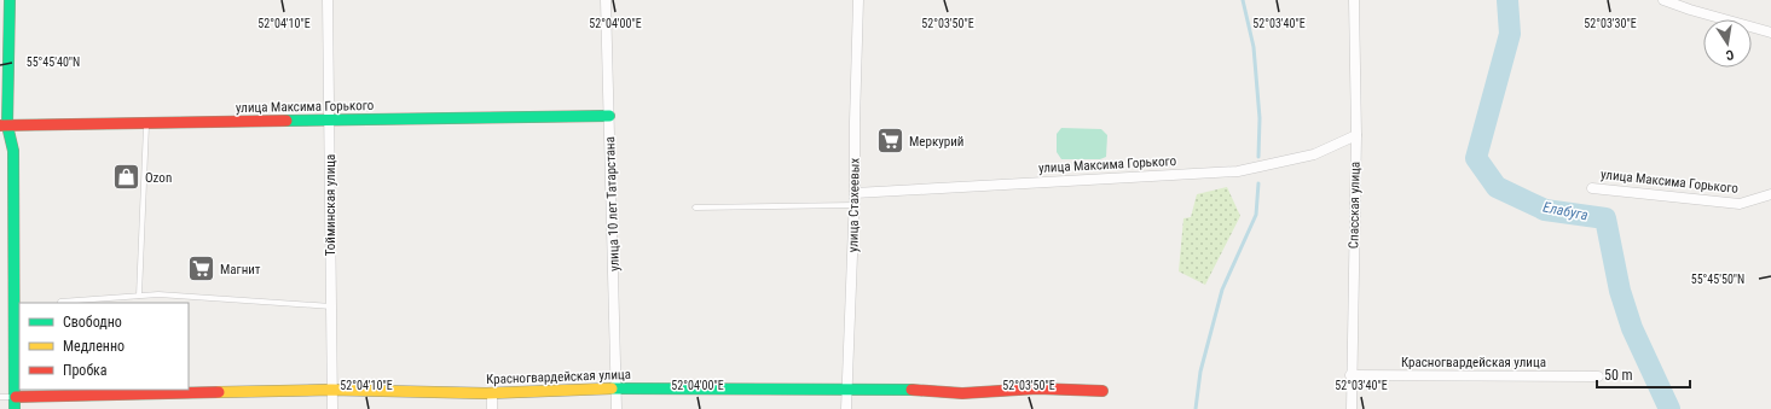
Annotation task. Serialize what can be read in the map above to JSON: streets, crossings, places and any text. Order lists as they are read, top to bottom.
{
  "streets": {
    "street": [
      "улица Максима Горького",
      "улица 10 лет Татарстана",
      "Тойминская улица",
      "улица Стахеевых",
      "Спасская улица",
      "Красногвардейская улица"
    ]
  },
  "crossings": [
    ["улица Максима Горького", "улица 10 лет Татарстана"],
    ["улица Максима Горького", "Тойминская улица"],
    ["улица Максима Горького", "улица Стахеевых"],
    ["улица Максима Горького", "Спасская улица"],
    ["улица 10 лет Татарстана", "Красногвардейская улица"],
    ["Тойминская улица", "Красногвардейская улица"],
    ["улица Стахеевых", "Красногвардейская улица"],
    ["Спасская улица", "Красногвардейская улица"]
  ],
  "water": ["Елабуга"],
  "places": {
    "supermarket": ["Меркурий", "Магнит"],
    "shop": ["Ozon"]
  },
  "legend": ["Свободно", "Медленно", "Пробка"],
  "scale_bar": "50 m",
  "north": "bottom",
  "coordinates": [
    "52°04'10\"E",
    "52°04'00\"E",
    "52°03'50\"E",
    "52°03'40\"E",
    "52°03'30\"E",
    "55°45'40\"N",
    "55°45'50\"N"
  ]
}
